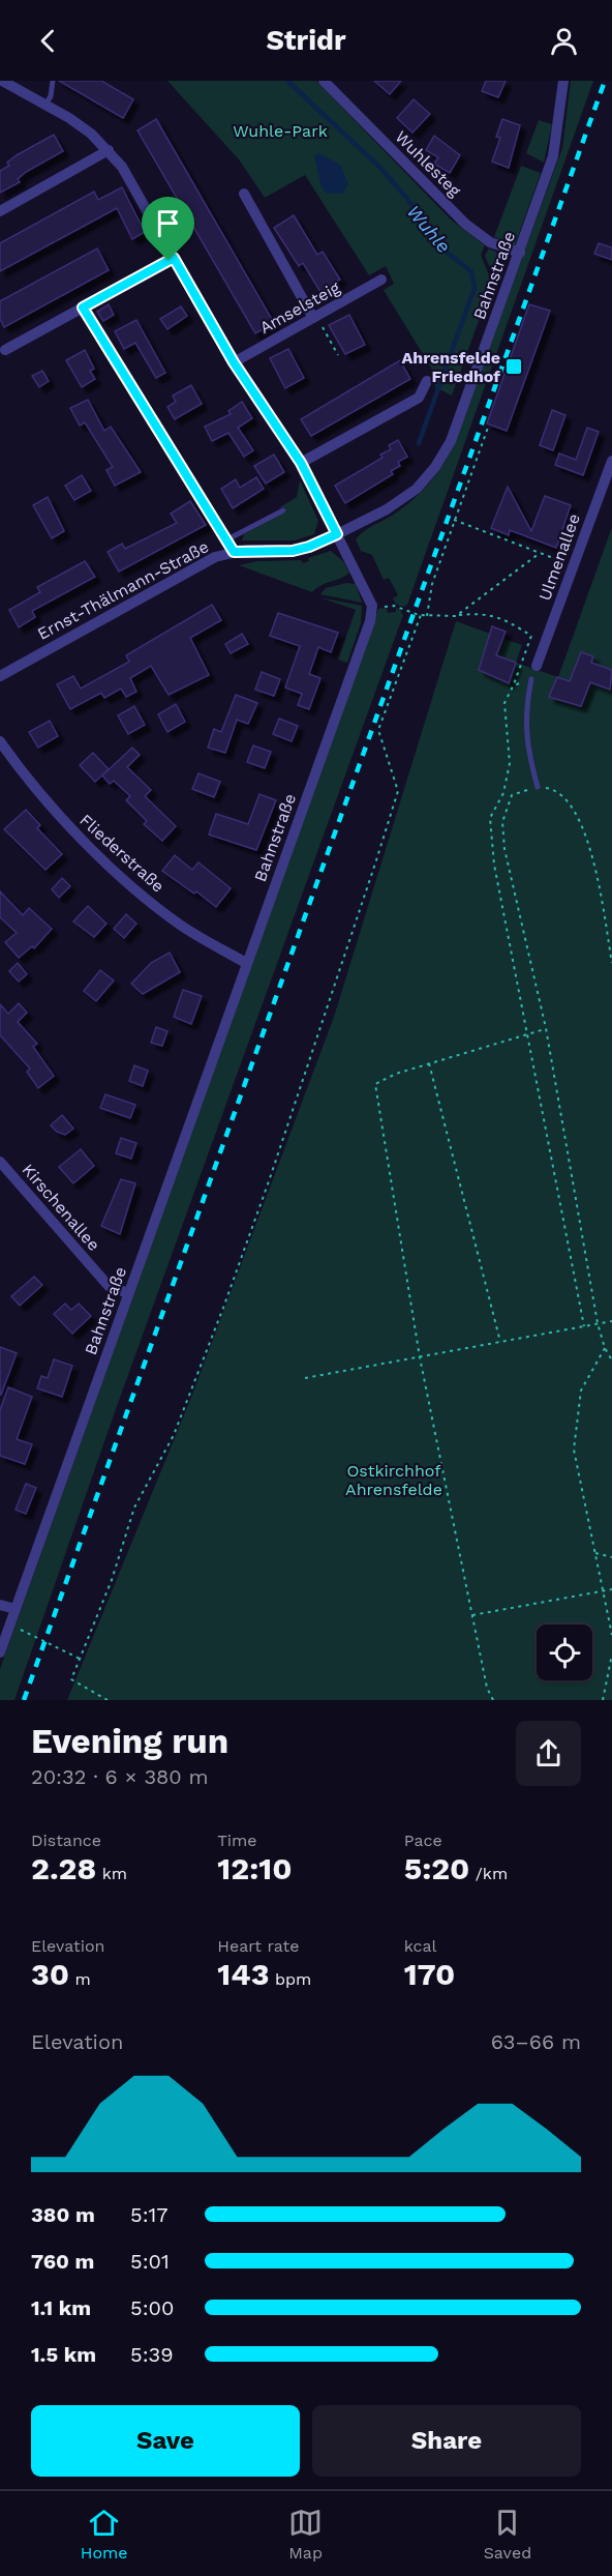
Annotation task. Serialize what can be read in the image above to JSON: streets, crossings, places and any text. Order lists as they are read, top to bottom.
{
  "streets": {
    "street": [
      "Wuhlesteg",
      "Bahnstraße",
      "Amselsteig",
      "Ulmenallee",
      "Ernst-Thälmann-Straße",
      "Fliederstraße",
      "Kirschenallee"
    ]
  },
  "crossings": [
    ["Wuhlesteg", "Bahnstraße"],
    ["Bahnstraße", "Ernst-Thälmann-Straße"],
    ["Bahnstraße", "Fliederstraße"],
    ["Bahnstraße", "Kirschenallee"]
  ],
  "water": ["Wuhle"],
  "parks": ["Wuhle-Park", "Ostkirchhof Ahrensfelde"],
  "places": {
    "transit": ["Ahrensfelde Friedhof"]
  },
  "page": {
    "header": "Stridr",
    "heading": ["Evening run", "20:32 · 6 × 380 m"],
    "stats": [
      ["Distance", "2.28 km"],
      ["Time", "12:10"],
      ["Pace", "5:20 /km"],
      ["Elevation", "30 m"],
      ["Heart rate", "143 bpm"],
      ["kcal", "170"]
    ],
    "chart": ["Elevation", "63–66 m"],
    "list": [
      {
        "name": "380 m",
        "note": "5:17"
      },
      {
        "name": "760 m",
        "note": "5:01"
      },
      {
        "name": "1.1 km",
        "note": "5:00"
      },
      {
        "name": "1.5 km",
        "note": "5:39"
      }
    ],
    "buttons": ["Save", "Share"],
    "tabs": ["Home", "Map", "Saved"]
  }
}
